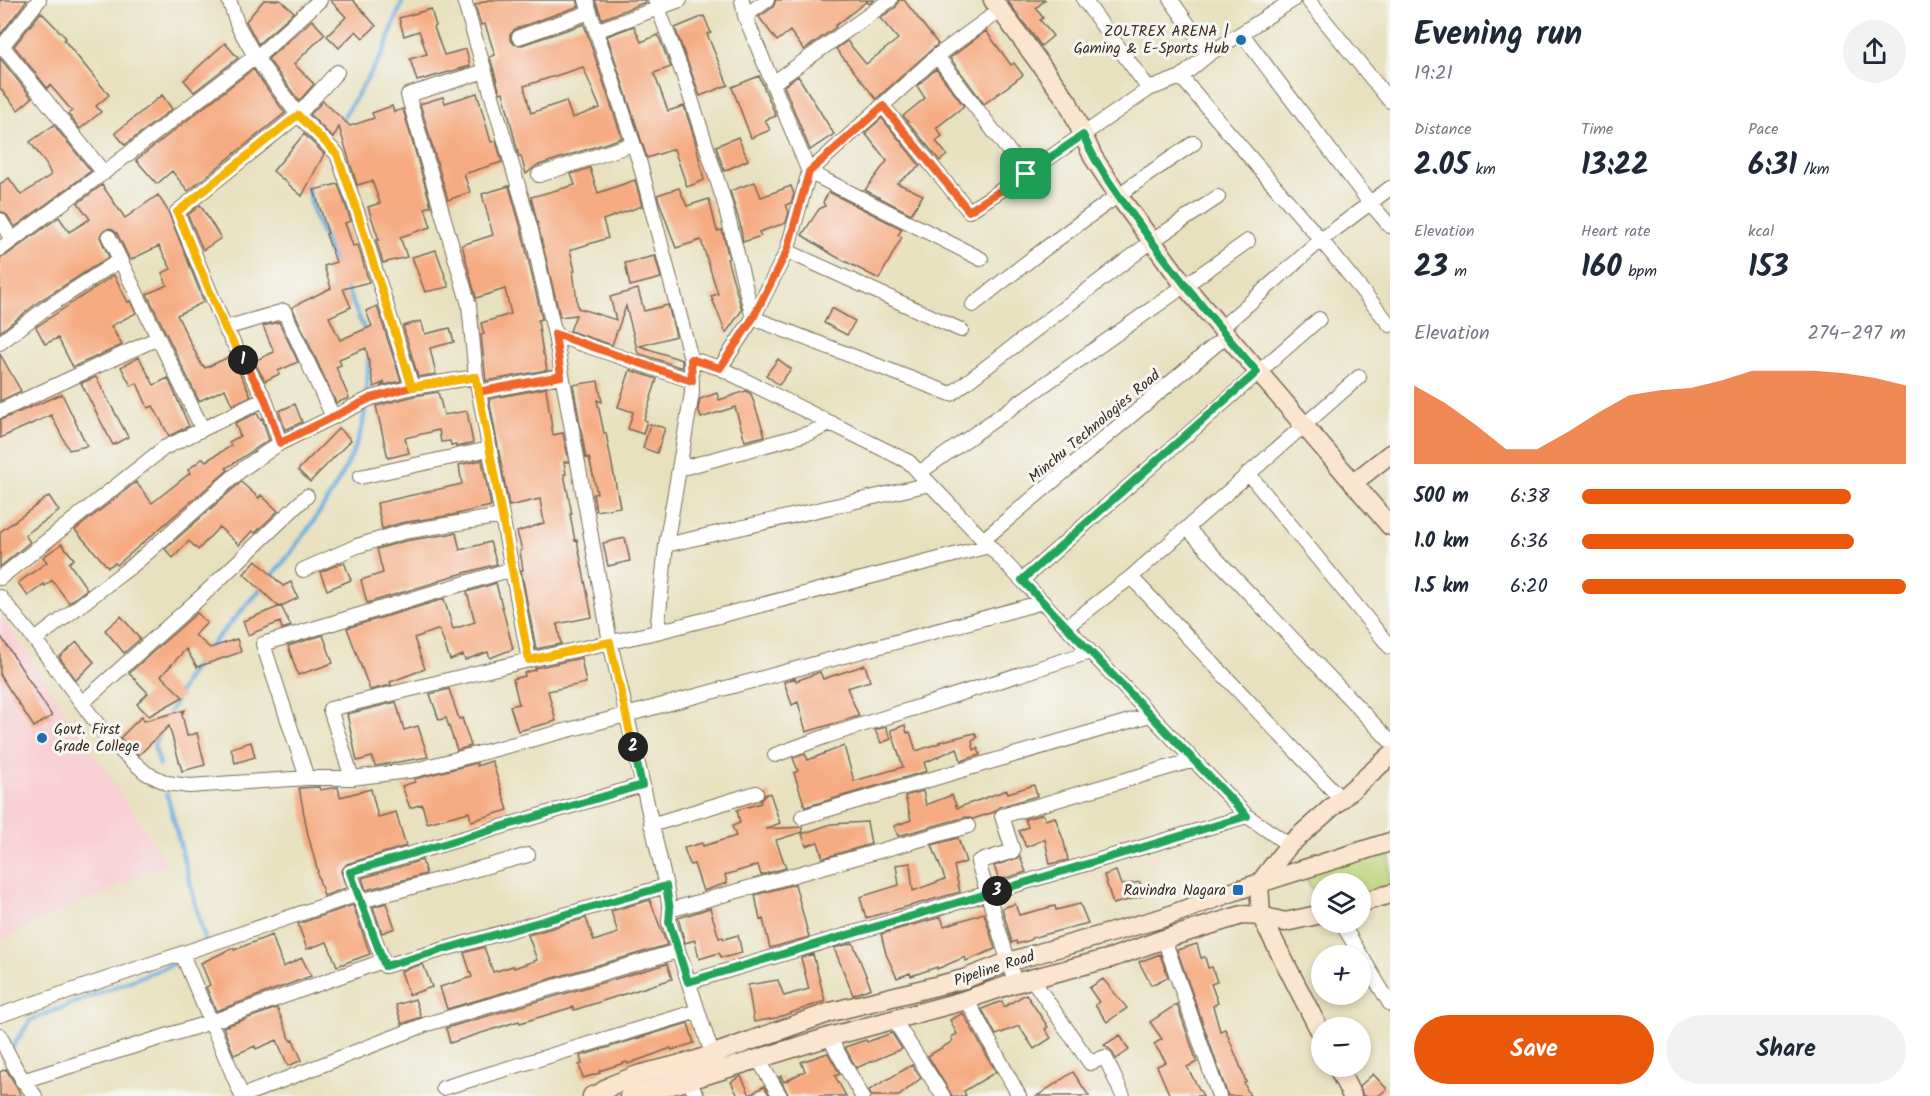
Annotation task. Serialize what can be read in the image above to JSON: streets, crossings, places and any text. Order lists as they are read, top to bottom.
{
  "streets": {
    "main road": ["Pipeline Road"],
    "street": ["Minchu Technologies Road"]
  },
  "places": {
    "other": ["ZOLTREX ARENA | Gaming & E-Sports Hub", "Govt. First Grade College"],
    "transit": ["Ravindra Nagara"]
  },
  "page": {
    "heading": ["Evening run", "19:21"],
    "stats": [
      ["Distance", "2.05 km"],
      ["Time", "13:22"],
      ["Pace", "6:31 /km"],
      ["Elevation", "23 m"],
      ["Heart rate", "160 bpm"],
      ["kcal", "153"]
    ],
    "chart": ["Elevation", "274–297 m"],
    "pins": ["1", "2", "3"],
    "list": [
      {
        "name": "500 m",
        "note": "6:38"
      },
      {
        "name": "1.0 km",
        "note": "6:36"
      },
      {
        "name": "1.5 km",
        "note": "6:20"
      }
    ],
    "map_buttons": ["+", "−"],
    "buttons": ["Save", "Share"]
  }
}
